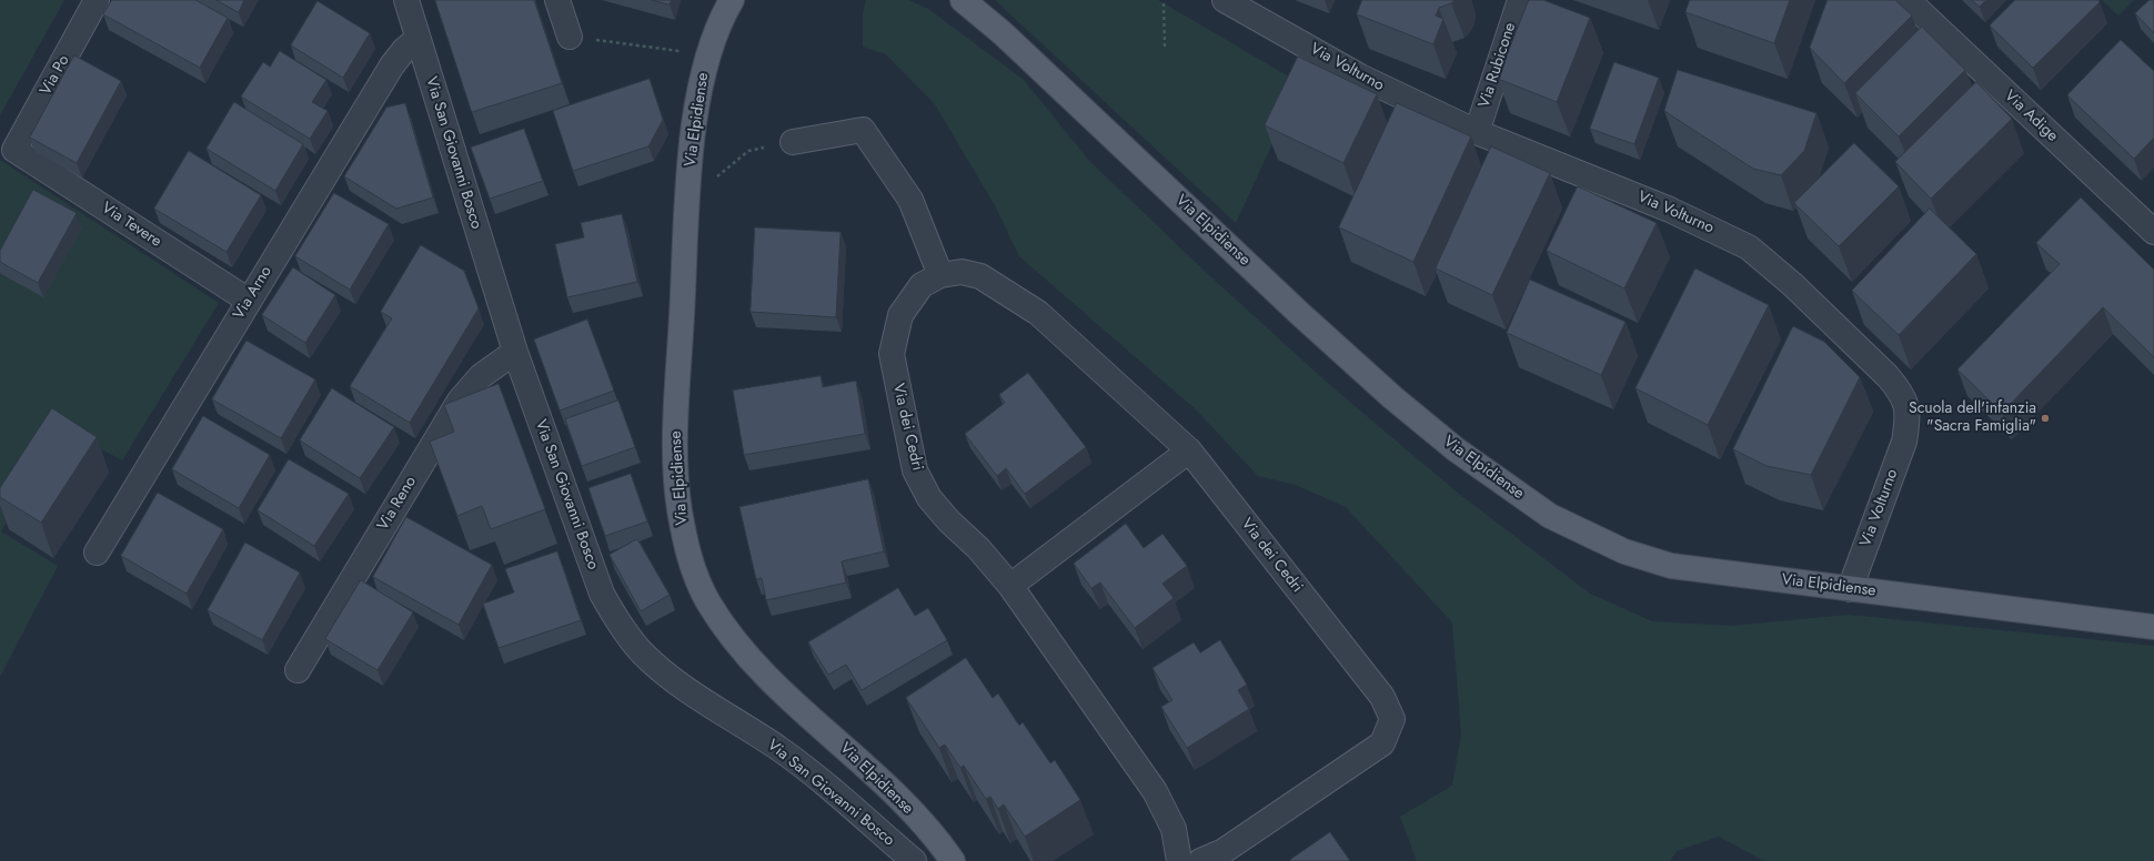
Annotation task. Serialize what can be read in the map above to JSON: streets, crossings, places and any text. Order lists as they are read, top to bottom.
{
  "streets": {
    "main road": ["Via Elpidiense"],
    "street": [
      "Via Rubicone",
      "Via Volturno",
      "Via Po",
      "Via Adige",
      "Via San Giovanni Bosco",
      "Via Tevere",
      "Via Arno",
      "Via dei Cedri",
      "Via Reno"
    ]
  },
  "crossings": [
    ["Via Rubicone", "Via Volturno"],
    ["Via Volturno", "Via Elpidiense"],
    ["Via Po", "Via Tevere"],
    ["Via San Giovanni Bosco", "Via Arno"],
    ["Via San Giovanni Bosco", "Via Reno"],
    ["Via Tevere", "Via Arno"]
  ],
  "places": ["Scuola dell'infanzia \"Sacra Famiglia\""]
}
